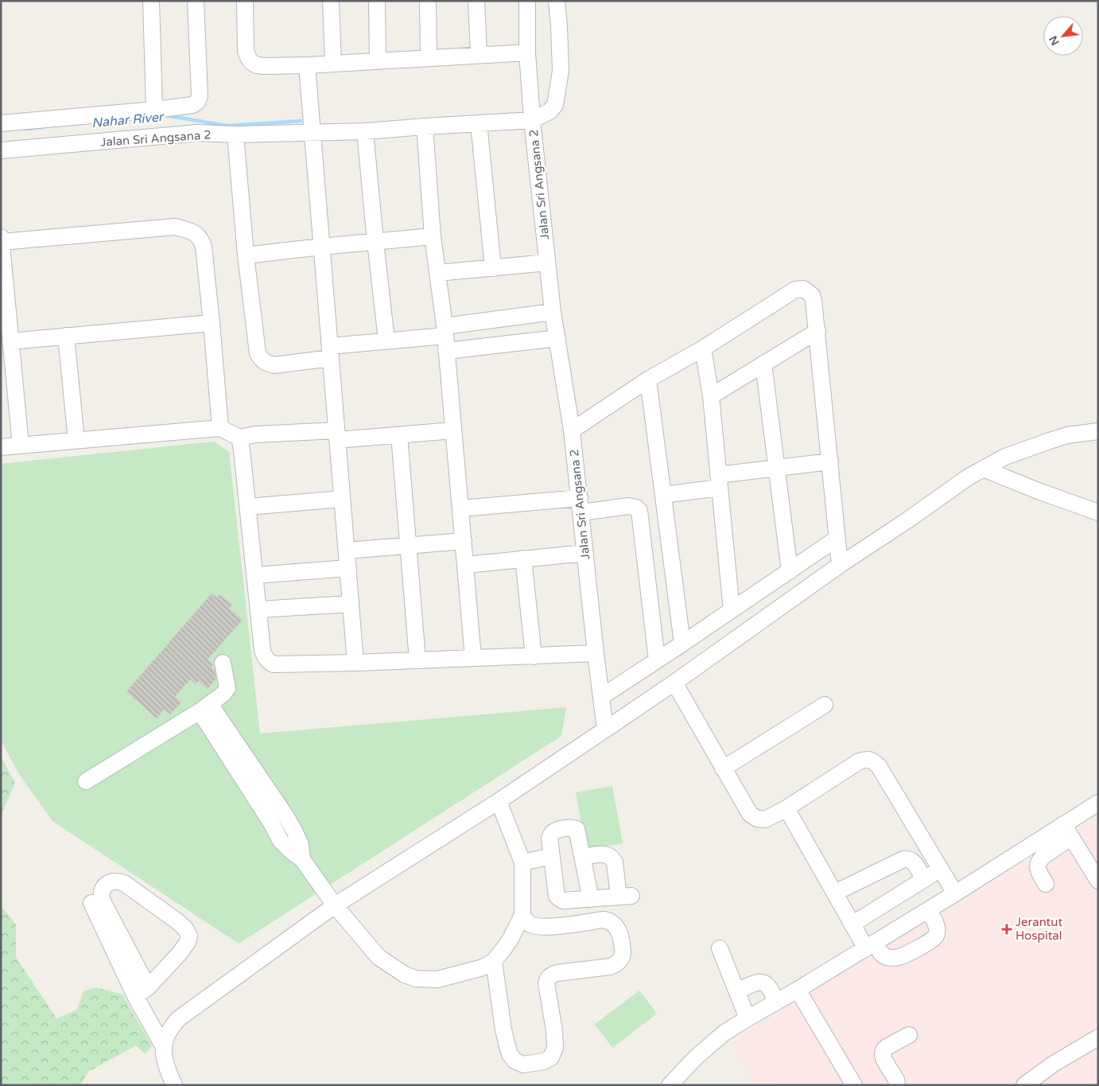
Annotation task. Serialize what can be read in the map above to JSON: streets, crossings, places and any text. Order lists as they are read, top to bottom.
{
  "streets": {
    "street": ["Jalan Sri Angsana 2"]
  },
  "water": ["Nahar River"],
  "places": {
    "health": ["Jerantut Hospital"]
  },
  "north": "bottom left"
}
